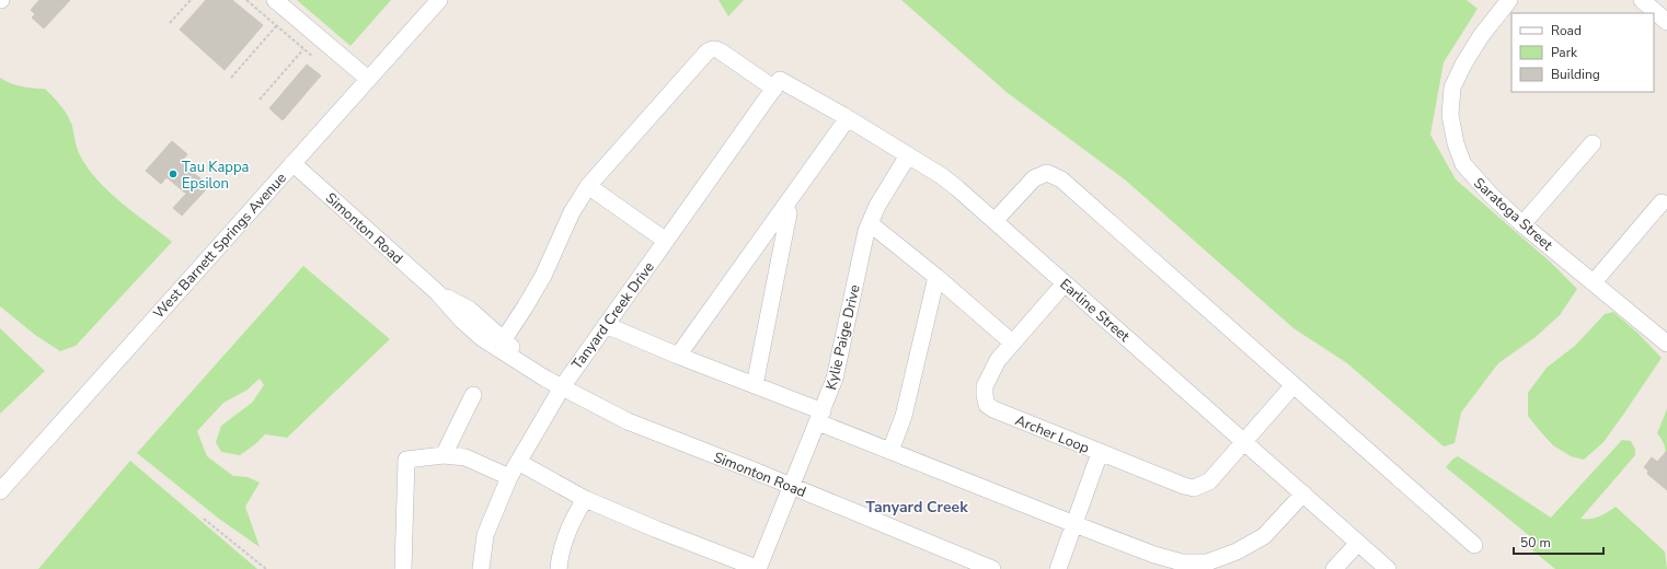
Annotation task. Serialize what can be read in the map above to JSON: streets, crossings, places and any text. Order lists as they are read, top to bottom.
{
  "streets": {
    "street": [
      "Saratoga Street",
      "Simonton Road",
      "West Barnett Springs Avenue",
      "Earline Street",
      "Tanyard Creek Drive",
      "Kylie Paige Drive",
      "Archer Loop"
    ]
  },
  "crossings": [
    ["Simonton Road", "West Barnett Springs Avenue"],
    ["Simonton Road", "Tanyard Creek Drive"],
    ["Simonton Road", "Kylie Paige Drive"],
    ["Earline Street", "Tanyard Creek Drive"],
    ["Earline Street", "Kylie Paige Drive"],
    ["Earline Street", "Archer Loop"]
  ],
  "districts": ["Tanyard Creek"],
  "places": ["Tau Kappa Epsilon"],
  "legend": ["Road", "Park", "Building"],
  "scale_bar": "50 m"
}
